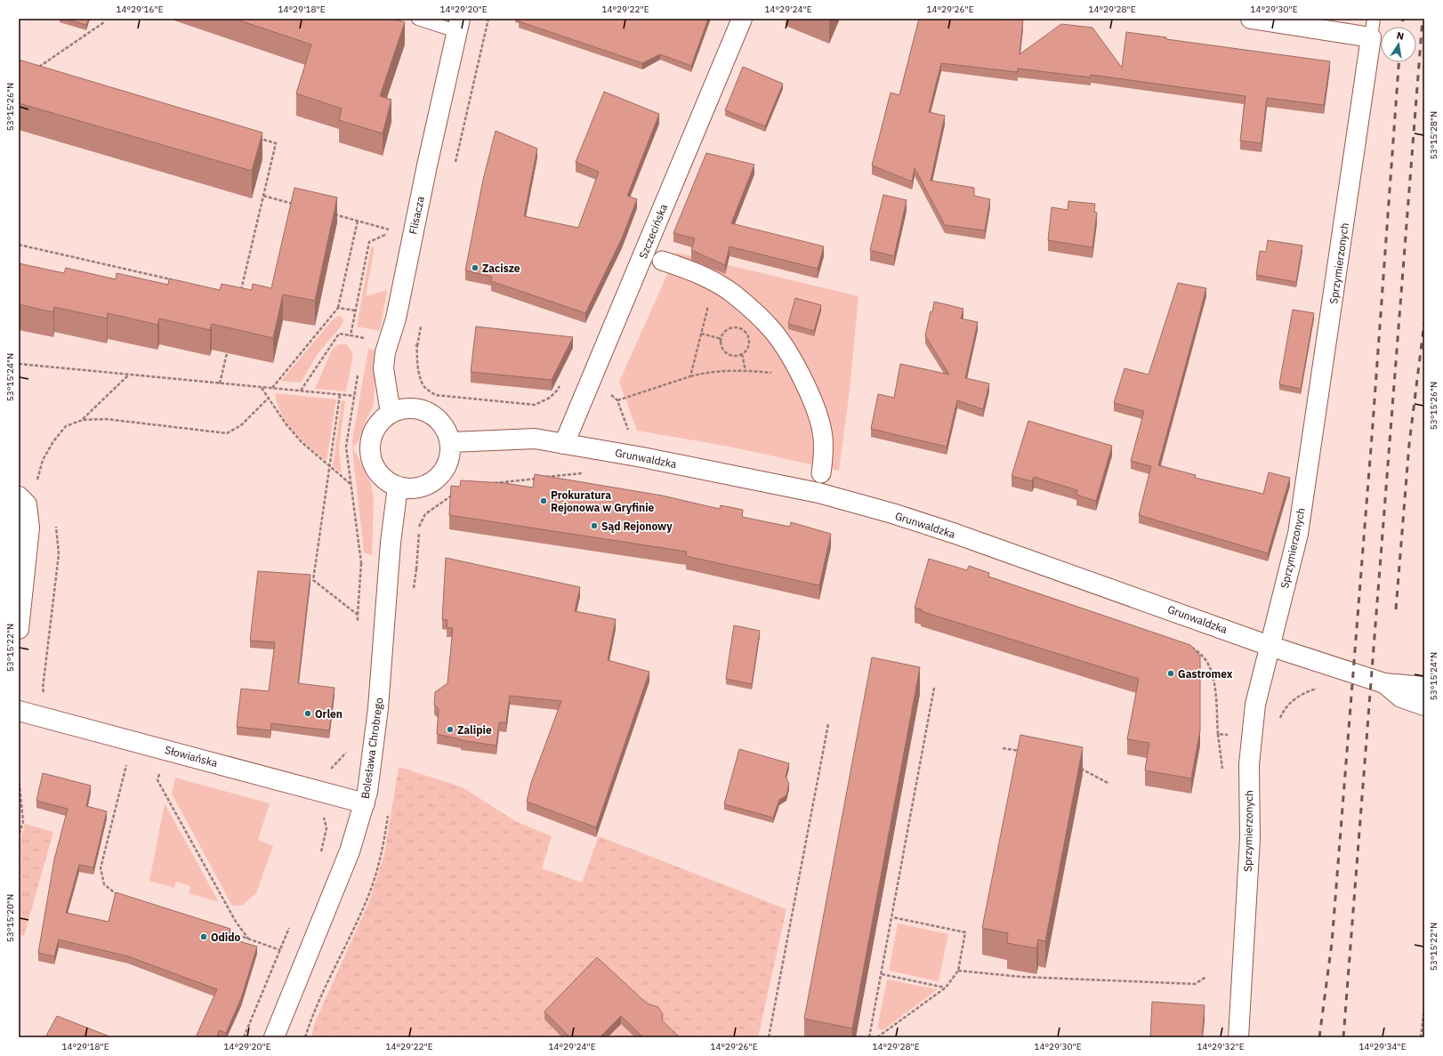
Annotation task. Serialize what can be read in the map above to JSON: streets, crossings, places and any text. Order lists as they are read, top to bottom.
{
  "streets": {
    "street": [
      "Flisacza",
      "Szczecińska",
      "Sprzymierzonych",
      "Grunwaldzka",
      "Bolesława Chrobrego",
      "Słowiańska"
    ]
  },
  "crossings": [
    ["Flisacza", "Grunwaldzka"],
    ["Flisacza", "Bolesława Chrobrego"],
    ["Szczecińska", "Grunwaldzka"],
    ["Sprzymierzonych", "Grunwaldzka"],
    ["Grunwaldzka", "Bolesława Chrobrego"],
    ["Bolesława Chrobrego", "Słowiańska"]
  ],
  "places": [
    "Zacisze",
    "Prokuratura Rejonowa w Gryfinie",
    "Sąd Rejonowy",
    "Gastromex",
    "Orlen",
    "Zalipie",
    "Odido"
  ],
  "north": "top",
  "coordinates": [
    "14°29'16\"E",
    "14°29'18\"E",
    "14°29'20\"E",
    "14°29'22\"E",
    "14°29'24\"E",
    "14°29'26\"E",
    "14°29'28\"E",
    "14°29'30\"E",
    "53°15'26\"N",
    "53°15'28\"N",
    "53°15'24\"N",
    "53°15'22\"N",
    "53°15'20\"N",
    "14°29'32\"E",
    "14°29'34\"E"
  ]
}
